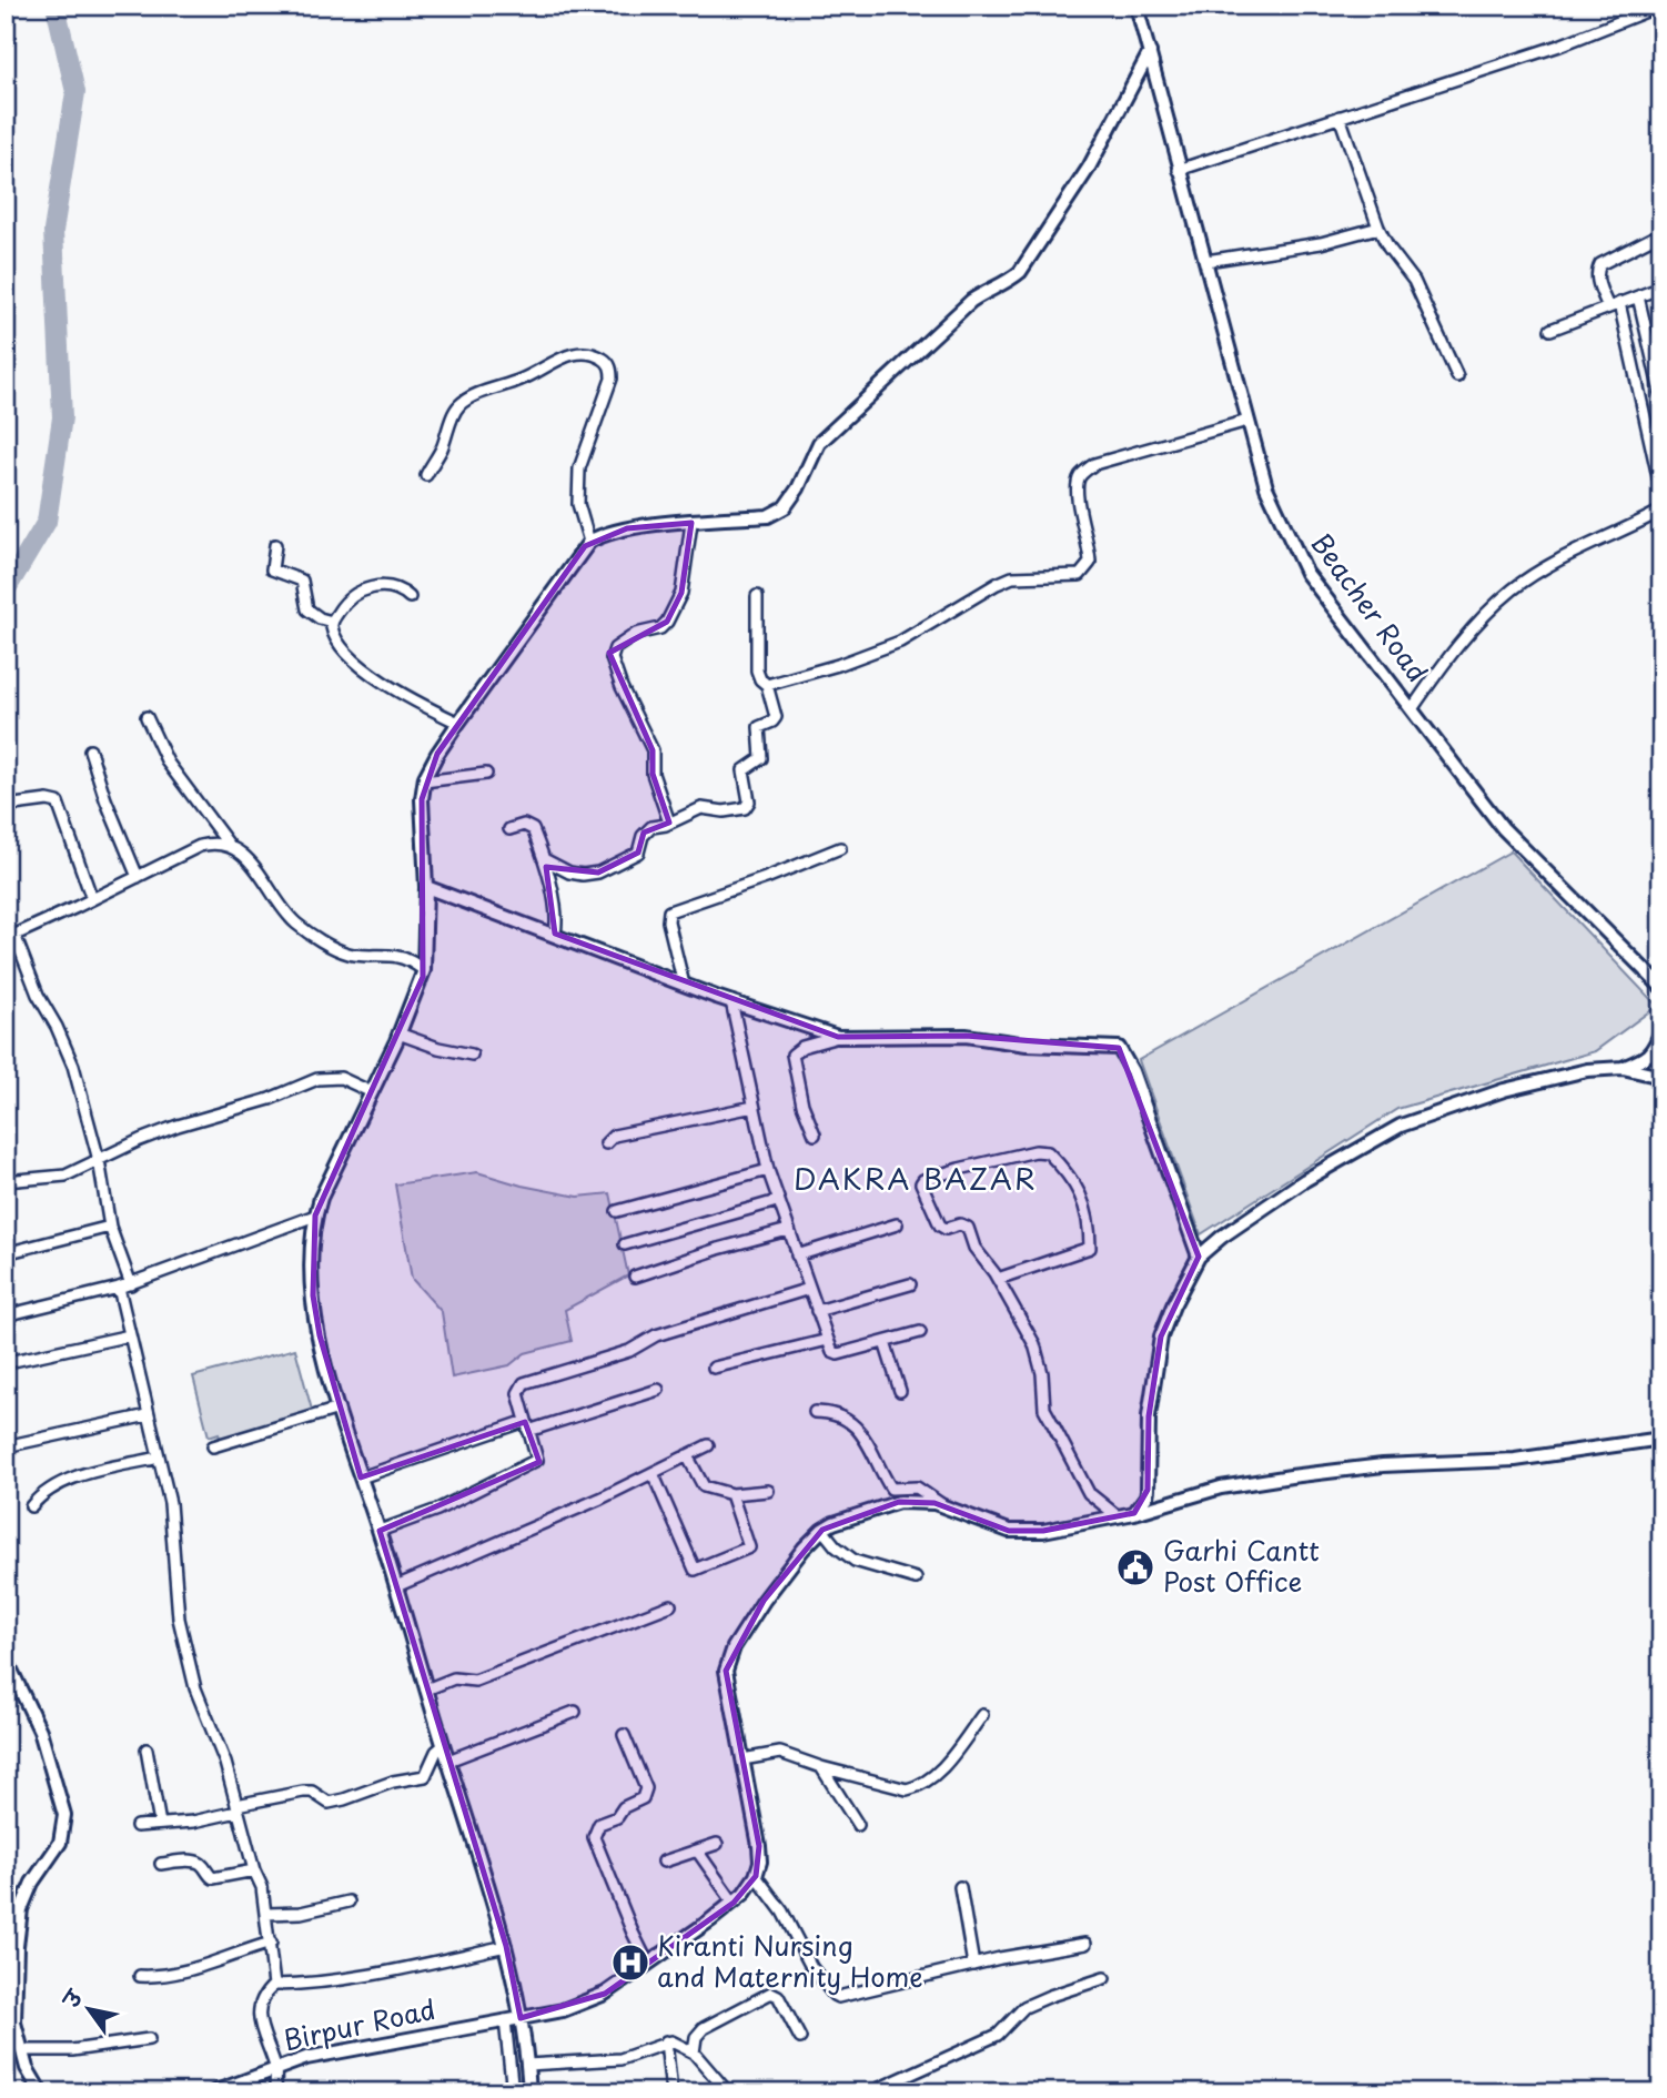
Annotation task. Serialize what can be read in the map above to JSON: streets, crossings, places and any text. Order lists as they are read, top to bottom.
{
  "streets": {
    "street": ["Beacher Road", "Birpur Road"]
  },
  "districts": ["DAKRA BAZAR"],
  "places": {
    "public building": ["Garhi Cantt Post Office"],
    "hospital": ["Kiranti Nursing and Maternity Home"]
  },
  "north": "top left"
}
